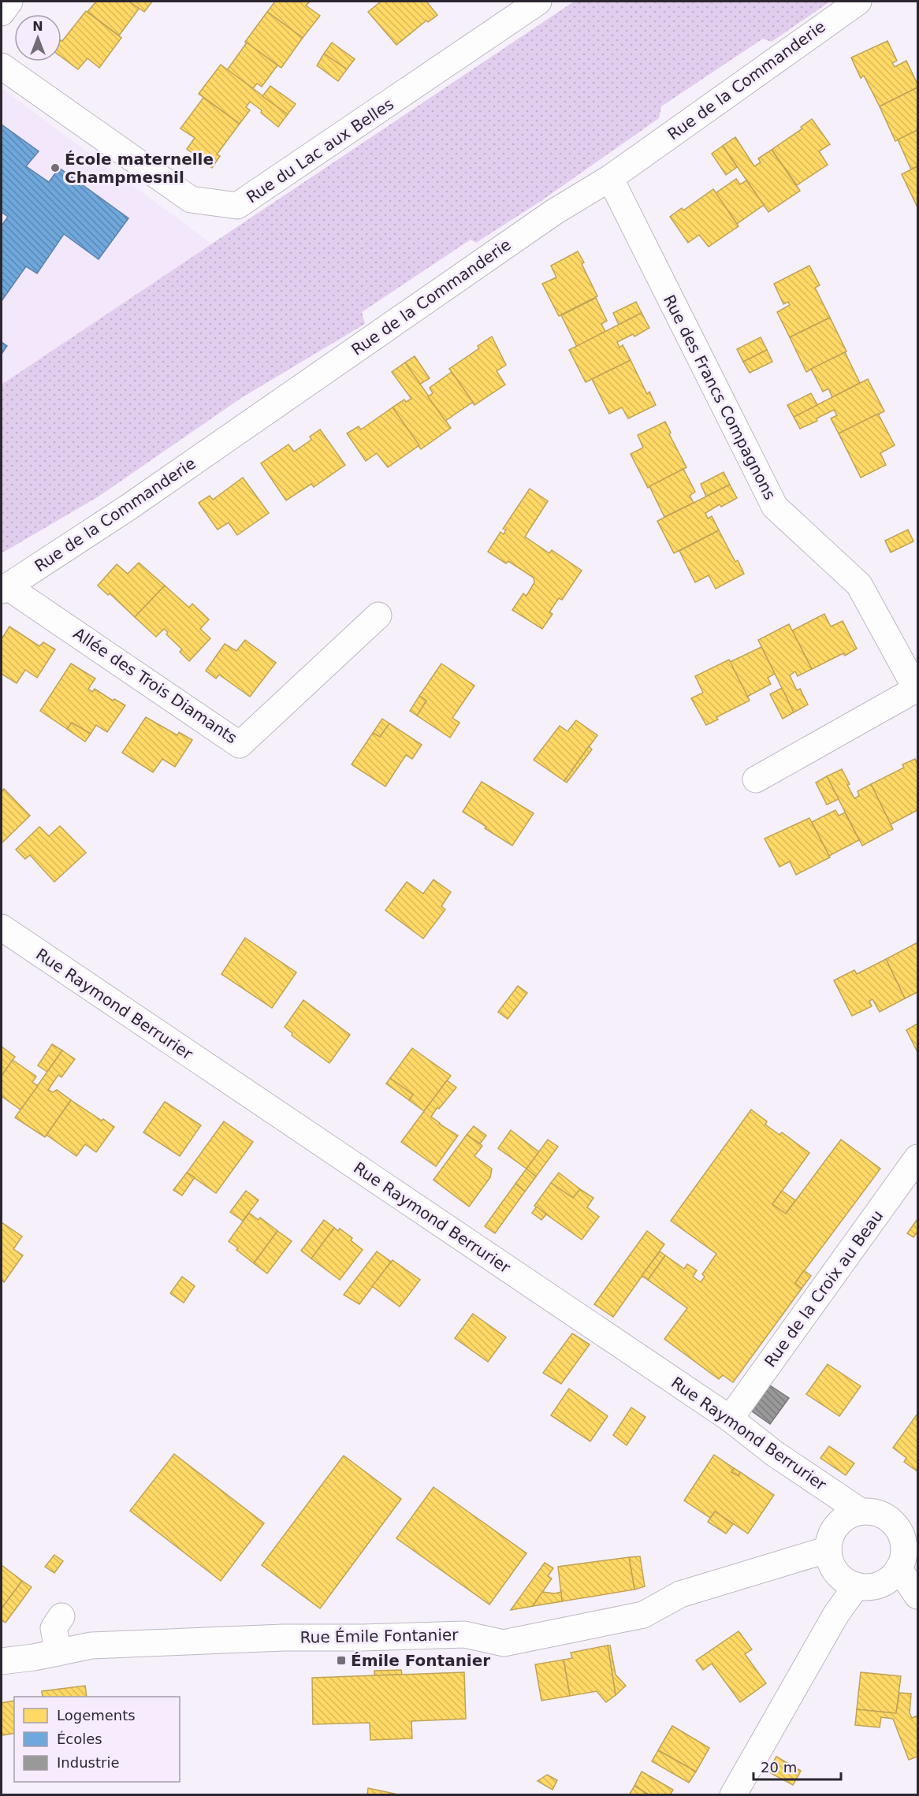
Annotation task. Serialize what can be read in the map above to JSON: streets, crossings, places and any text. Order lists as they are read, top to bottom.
{
  "streets": {
    "street": [
      "Rue de la Commanderie",
      "Rue du Lac aux Belles",
      "Rue des Francs Compagnons",
      "Allée des Trois Diamants",
      "Rue Raymond Berrurier",
      "Rue de la Croix au Beau",
      "Rue Émile Fontanier"
    ]
  },
  "crossings": [
    ["Rue de la Commanderie", "Rue des Francs Compagnons"],
    ["Rue de la Commanderie", "Allée des Trois Diamants"],
    ["Rue Raymond Berrurier", "Rue de la Croix au Beau"],
    ["Rue Raymond Berrurier", "Rue Émile Fontanier"]
  ],
  "places": {
    "other": ["École maternelle Champmesnil"],
    "transit": ["Émile Fontanier"]
  },
  "legend": ["Logements", "Écoles", "Industrie"],
  "scale_bar": "20 m",
  "north": "top"
}
